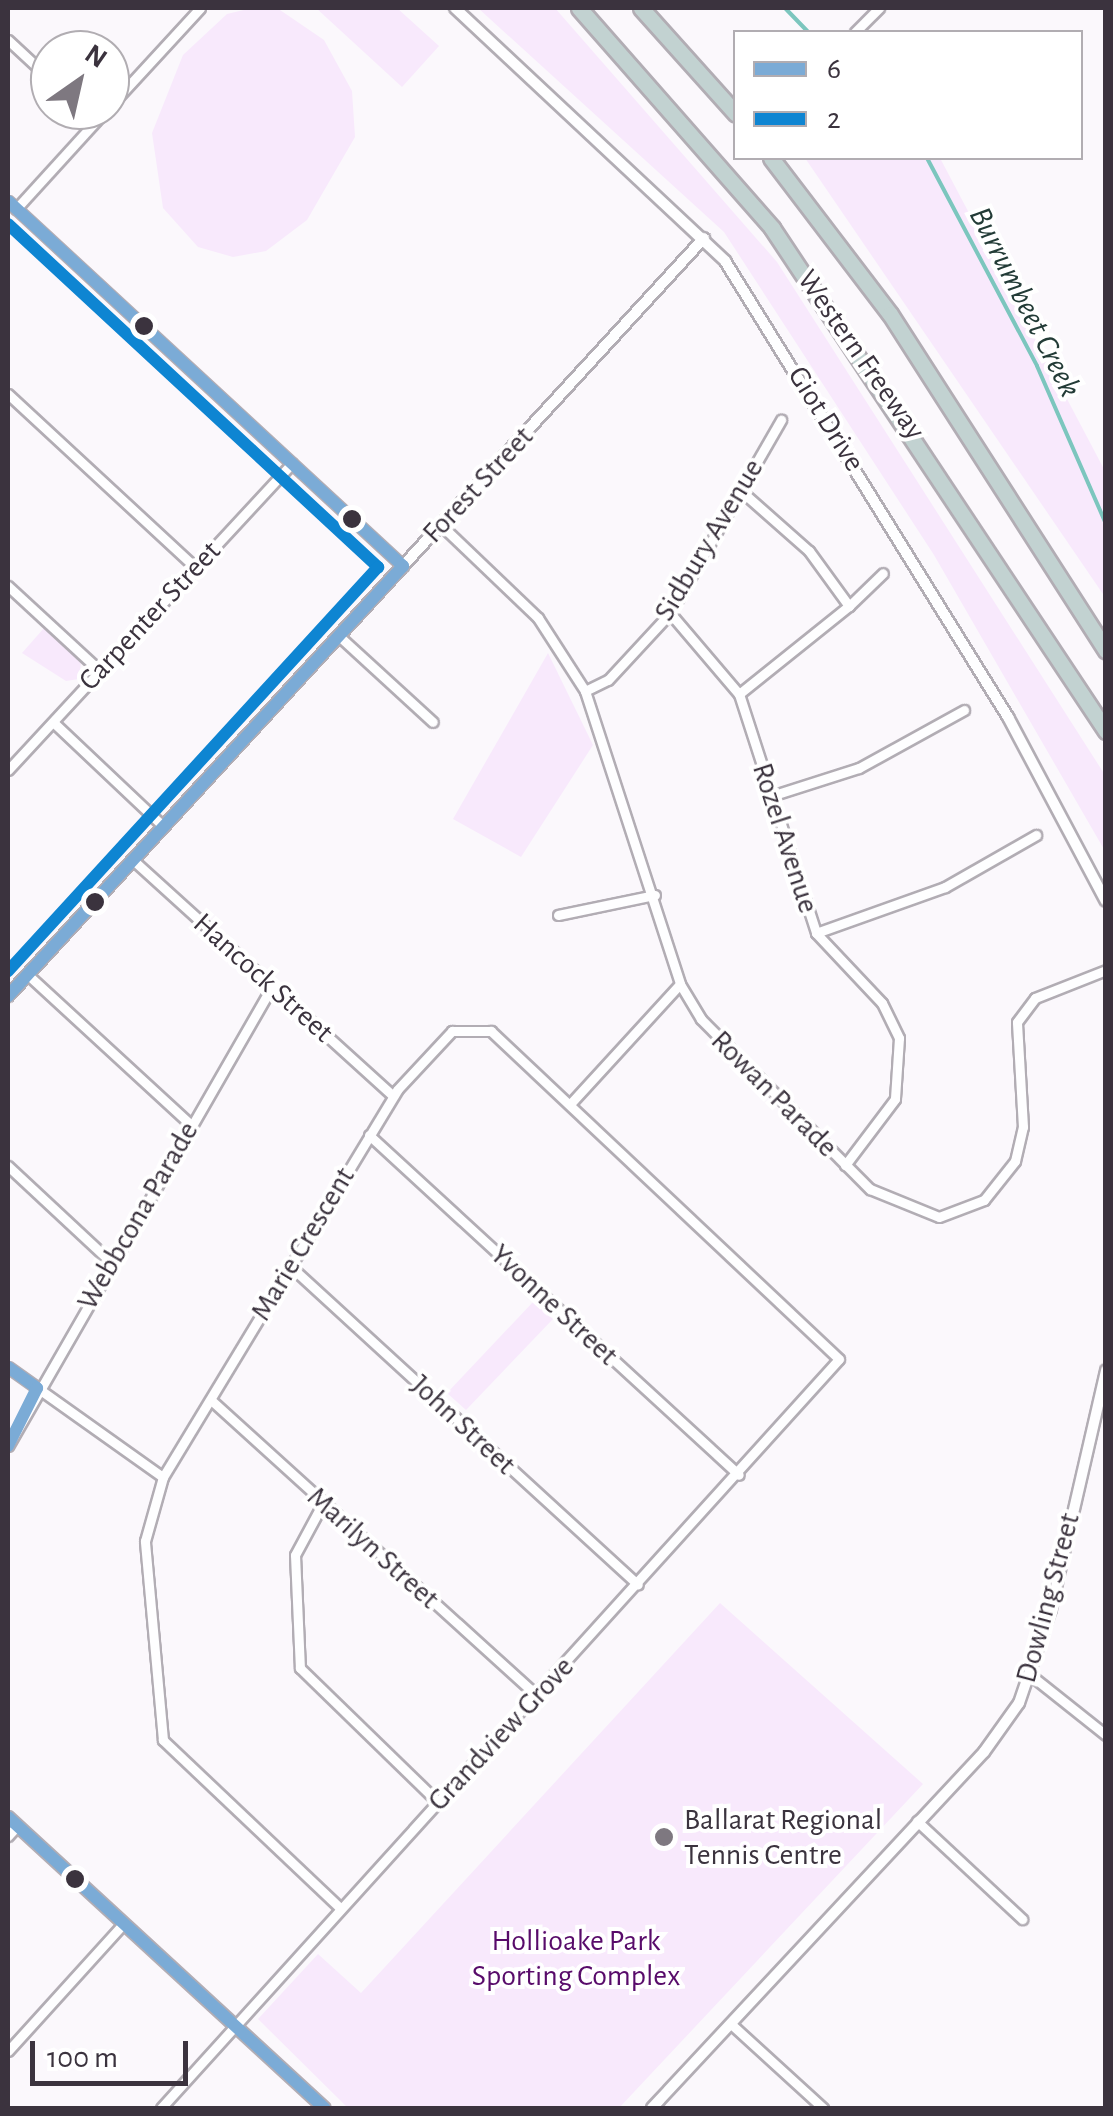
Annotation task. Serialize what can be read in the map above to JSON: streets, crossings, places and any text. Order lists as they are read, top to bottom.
{
  "streets": {
    "highway": ["Western Freeway"],
    "street": [
      "Giot Drive",
      "Forest Street",
      "Sidbury Avenue",
      "Carpenter Street",
      "Rozel Avenue",
      "Hancock Street",
      "Rowan Parade",
      "Webbcona Parade",
      "Marie Crescent",
      "Yvonne Street",
      "John Street",
      "Marilyn Street",
      "Dowling Street",
      "Grandview Grove"
    ]
  },
  "crossings": [
    ["Giot Drive", "Forest Street"],
    ["Forest Street", "Hancock Street"],
    ["Forest Street", "Rowan Parade"],
    ["Sidbury Avenue", "Rozel Avenue"],
    ["Sidbury Avenue", "Rowan Parade"],
    ["Rozel Avenue", "Rowan Parade"],
    ["Hancock Street", "Webbcona Parade"],
    ["Hancock Street", "Marie Crescent"],
    ["Marie Crescent", "Yvonne Street"],
    ["Marie Crescent", "John Street"],
    ["Marie Crescent", "Marilyn Street"],
    ["Marie Crescent", "Grandview Grove"],
    ["Yvonne Street", "Grandview Grove"],
    ["John Street", "Grandview Grove"],
    ["Marilyn Street", "Grandview Grove"]
  ],
  "water": ["Burrumbeet Creek"],
  "parks": ["Hollioake Park Sporting Complex"],
  "places": ["Ballarat Regional Tennis Centre"],
  "lines": ["transit line 6", "transit line 2"],
  "legend": ["6", "2"],
  "scale_bar": "100 m",
  "north": "top right"
}
